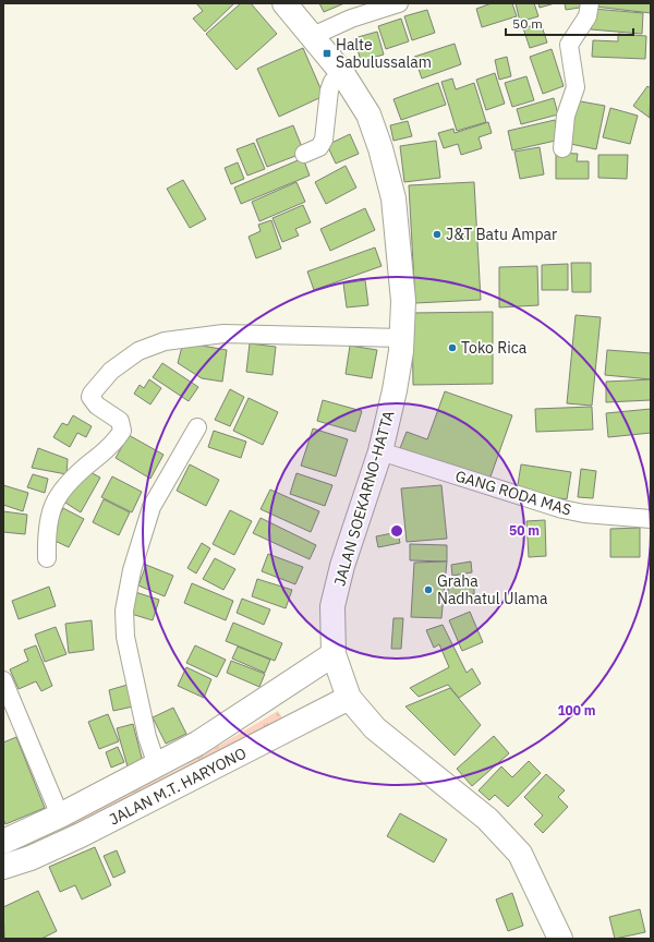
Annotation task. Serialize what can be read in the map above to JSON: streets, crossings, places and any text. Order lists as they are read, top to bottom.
{
  "streets": {
    "highway": ["JALAN SOEKARNO-HATTA", "JALAN M.T. HARYONO"],
    "street": ["GANG RODA MAS"]
  },
  "crossings": [
    ["GANG RODA MAS", "JALAN SOEKARNO-HATTA"],
    ["JALAN SOEKARNO-HATTA", "JALAN M.T. HARYONO"]
  ],
  "places": {
    "transit": ["Halte Sabulussalam"],
    "other": ["J&T Batu Ampar", "Toko Rica", "Graha Nadhatul Ulama"]
  },
  "scale_bar": "50 m",
  "rings": ["50 m", "100 m"]
}
